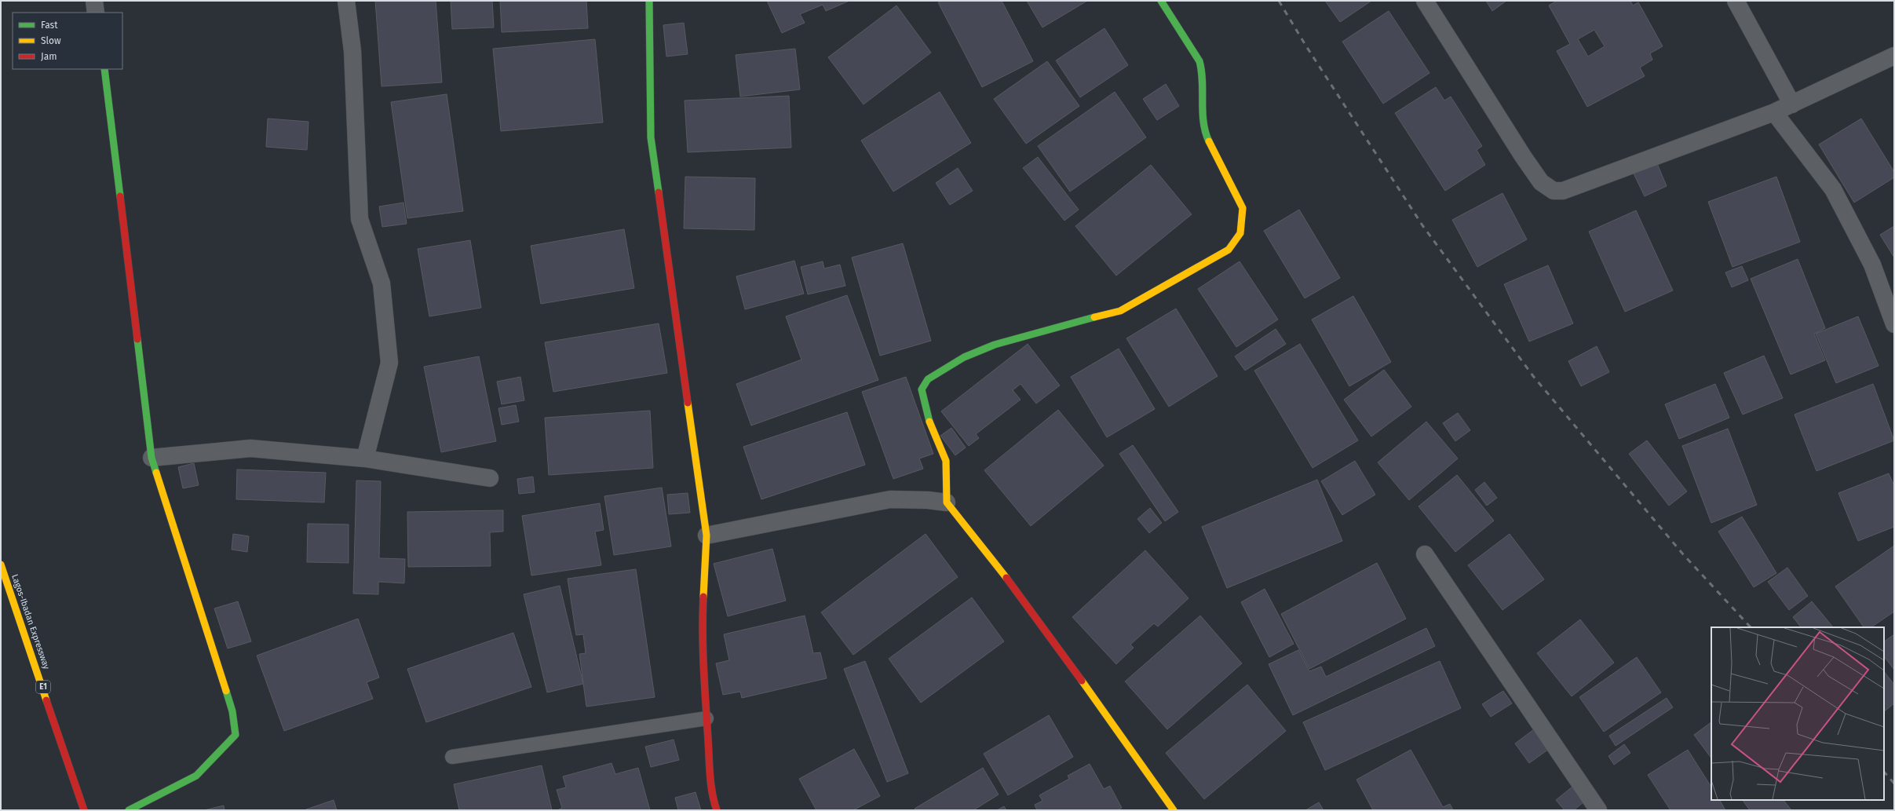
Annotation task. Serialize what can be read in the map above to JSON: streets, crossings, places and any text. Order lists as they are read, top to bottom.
{
  "streets": {
    "main road": ["Lagos-Ibadan Expressway", "E1"]
  },
  "legend": ["Fast", "Slow", "Jam"]
}
